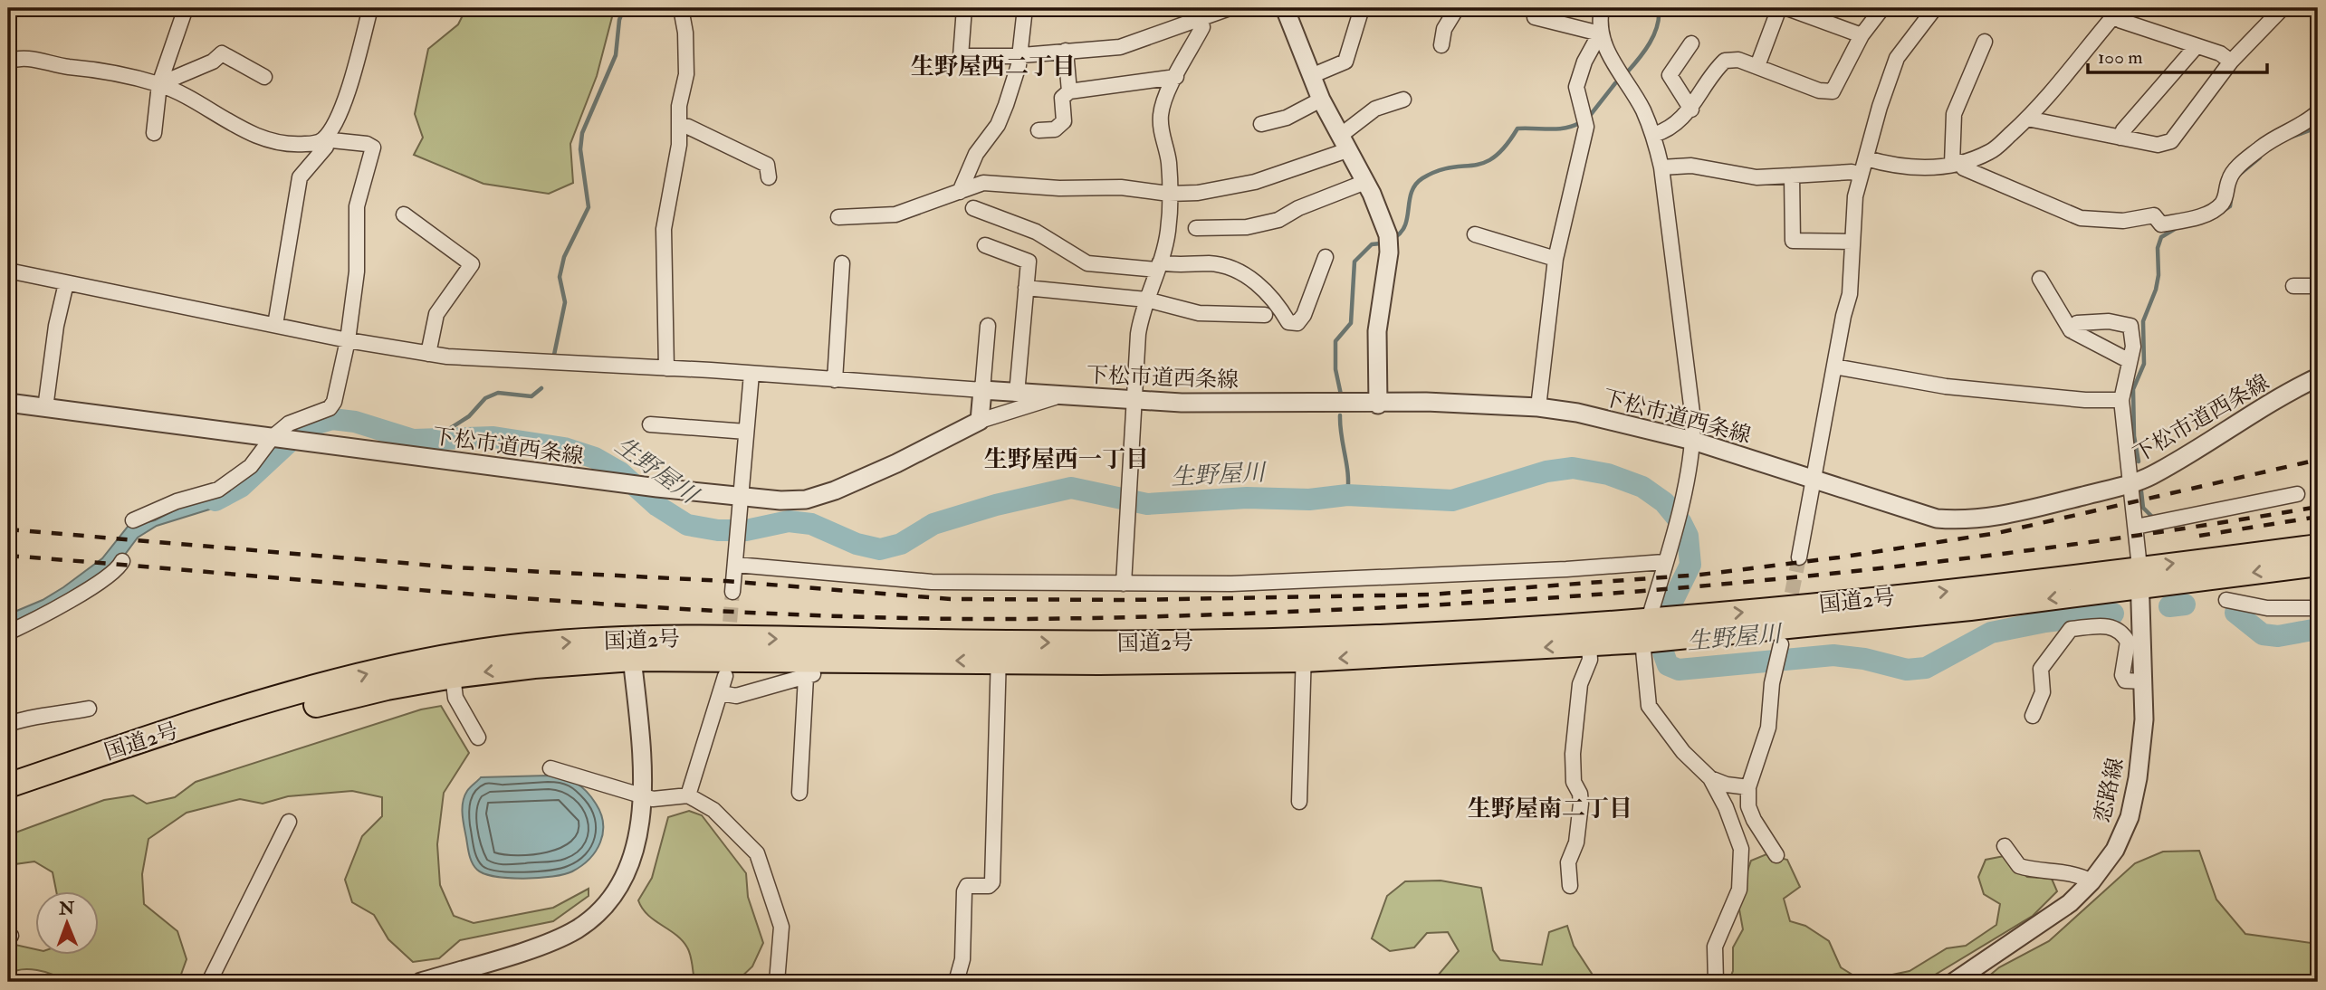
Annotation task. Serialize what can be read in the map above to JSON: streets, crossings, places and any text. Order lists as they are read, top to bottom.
{
  "streets": {
    "highway": ["国道2号"],
    "street": ["下松市道西条線", "恋路線"]
  },
  "crossings": [
    ["国道2号", "恋路線"]
  ],
  "districts": ["生野屋西二丁目", "生野屋西一丁目", "生野屋南二丁目"],
  "water": ["生野屋川"],
  "scale_bar": "100 m",
  "north": "top"
}
